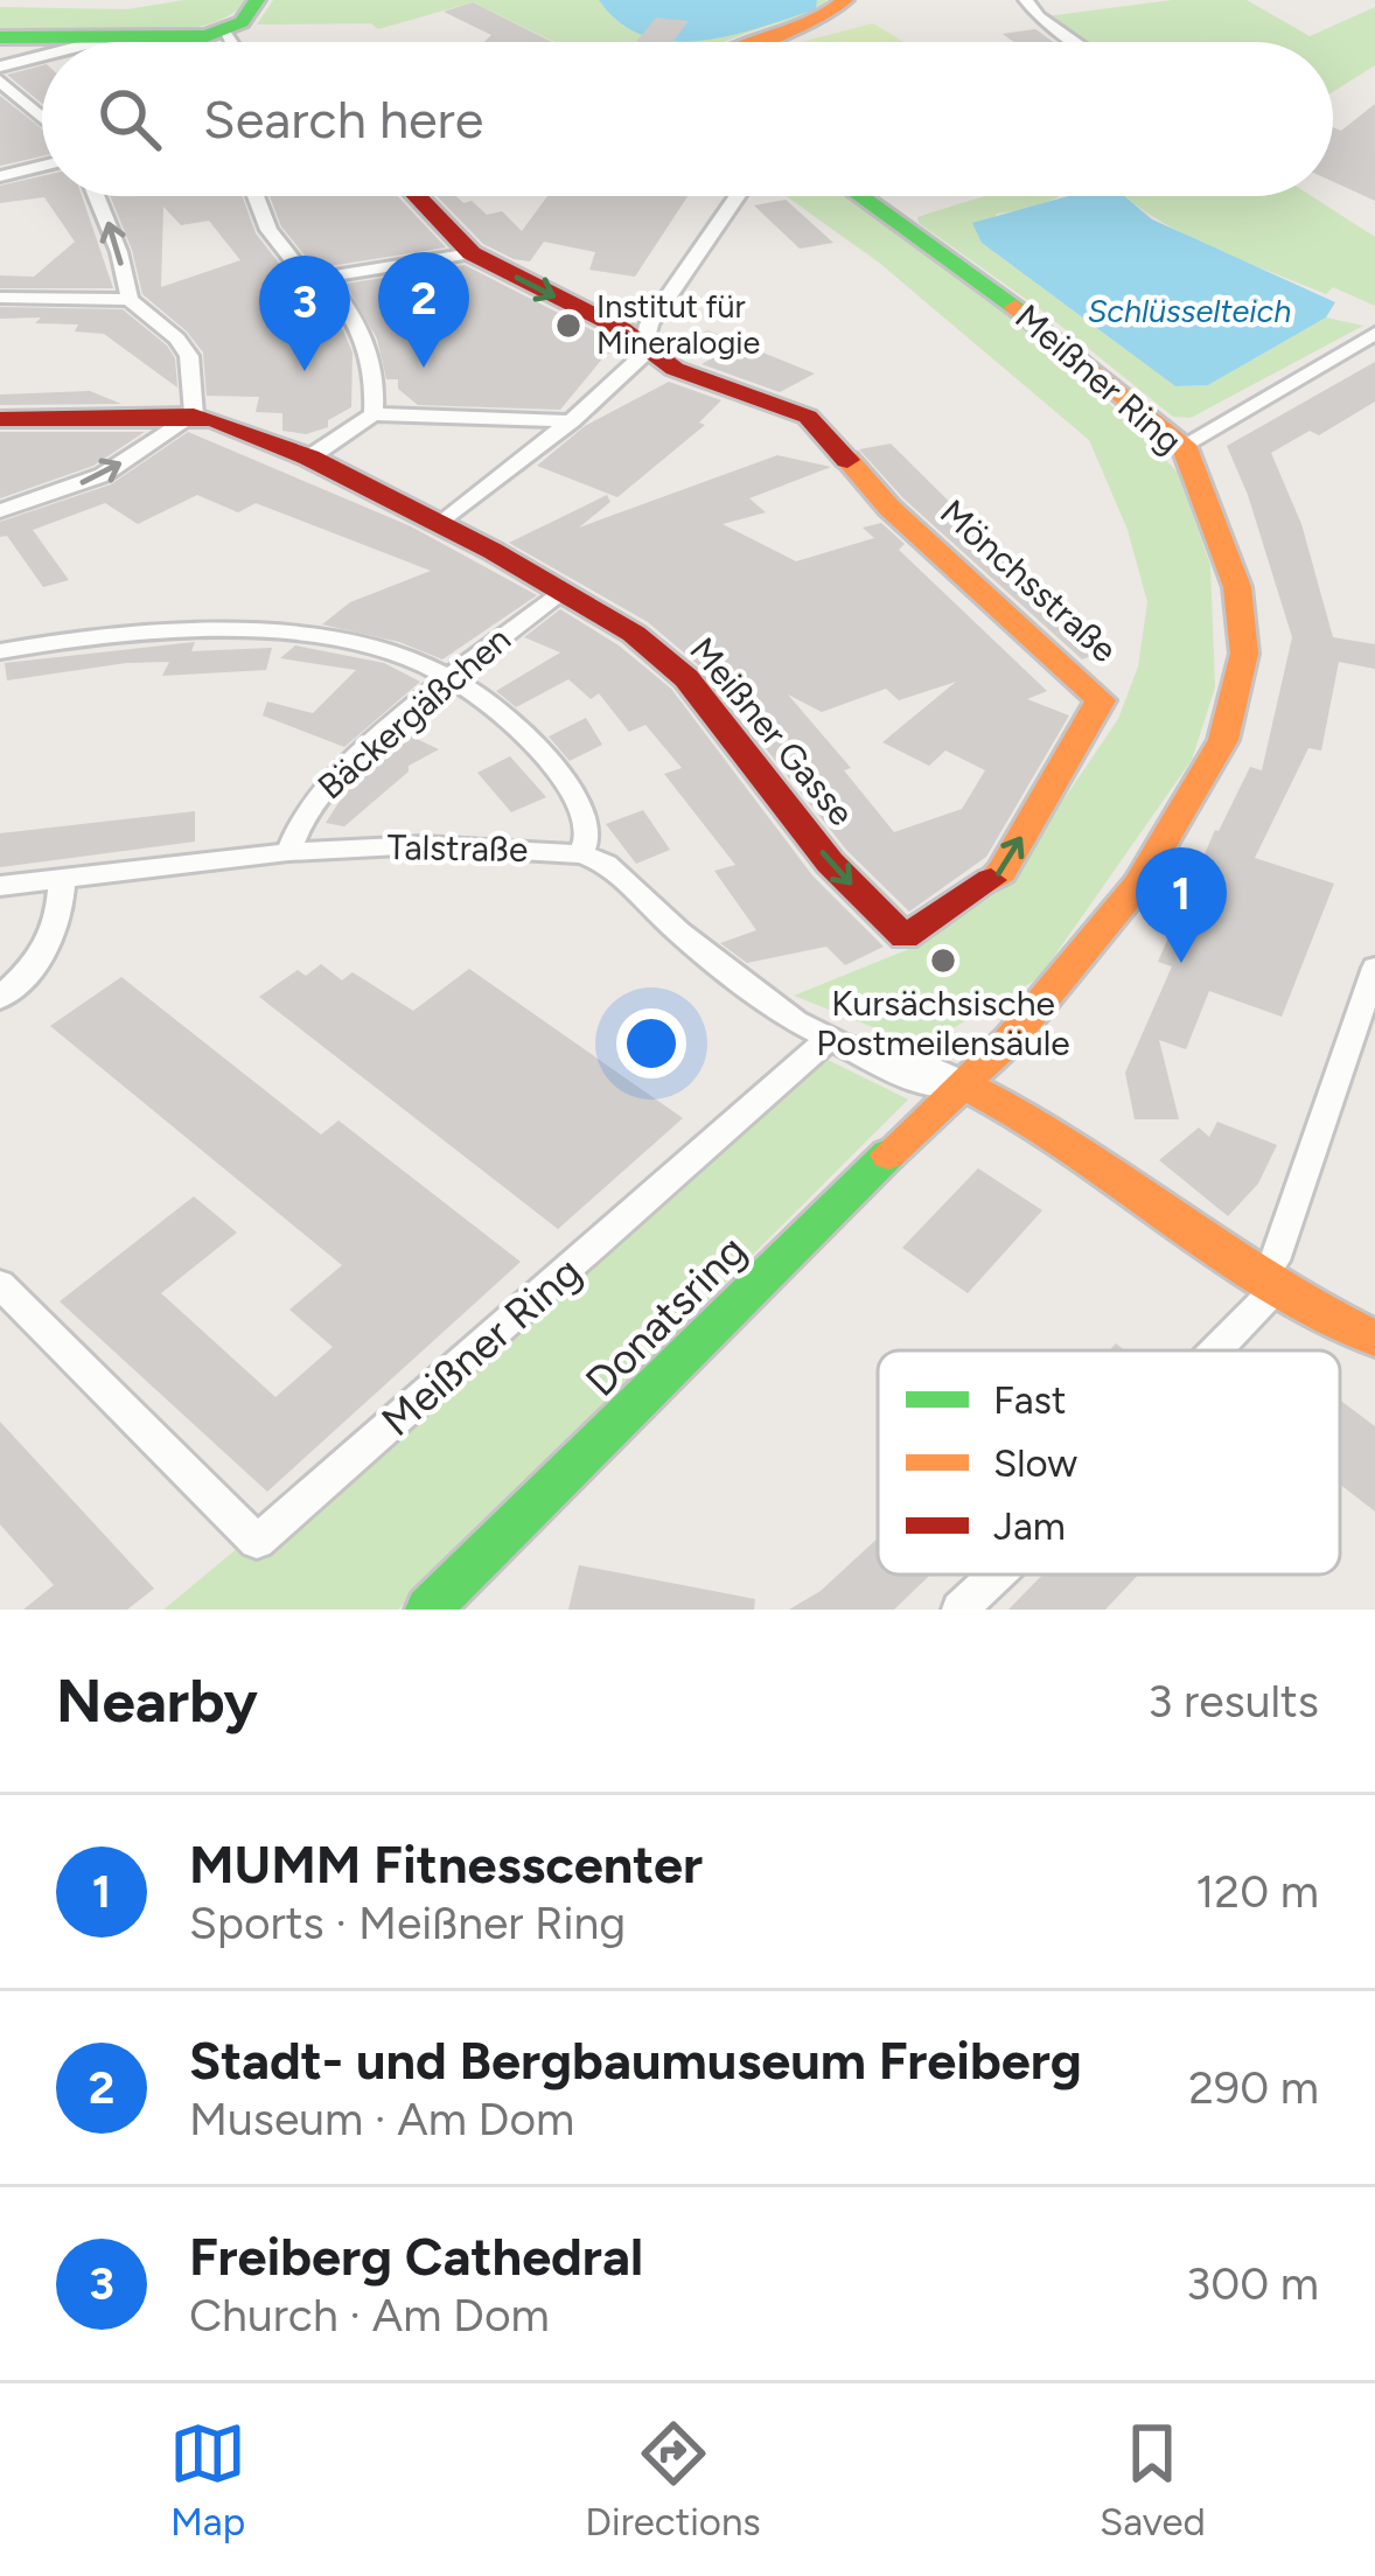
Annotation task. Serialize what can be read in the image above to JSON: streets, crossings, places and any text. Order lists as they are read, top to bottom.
{
  "streets": {
    "main road": [
      "Meißner Ring",
      "Mönchsstraße",
      "Meißner Gasse",
      "Donatsring"
    ],
    "street": ["Bäckergäßchen", "Talstraße"]
  },
  "crossings": [
    ["Meißner Ring", "Donatsring"],
    ["Mönchsstraße", "Meißner Gasse"],
    ["Bäckergäßchen", "Meißner Gasse"],
    ["Bäckergäßchen", "Talstraße"]
  ],
  "one_way": ["Meißner Gasse"],
  "water": ["Schlüsselteich"],
  "places": ["Institut für Mineralogie", "Kursächsische Postmeilensäule"],
  "legend": ["Fast", "Slow", "Jam"],
  "page": {
    "search": "Search here",
    "pins": ["2", "3", "1"],
    "heading": ["Nearby", "3 results"],
    "list": [
      {
        "mark": "1",
        "name": "MUMM Fitnesscenter",
        "note": "Sports · Meißner Ring",
        "value": "120 m"
      },
      {
        "mark": "2",
        "name": "Stadt- und Bergbaumuseum Freiberg",
        "note": "Museum · Am Dom",
        "value": "290 m"
      },
      {
        "mark": "3",
        "name": "Freiberg Cathedral",
        "note": "Church · Am Dom",
        "value": "300 m"
      }
    ],
    "nav": ["Map", "Directions", "Saved"]
  }
}
